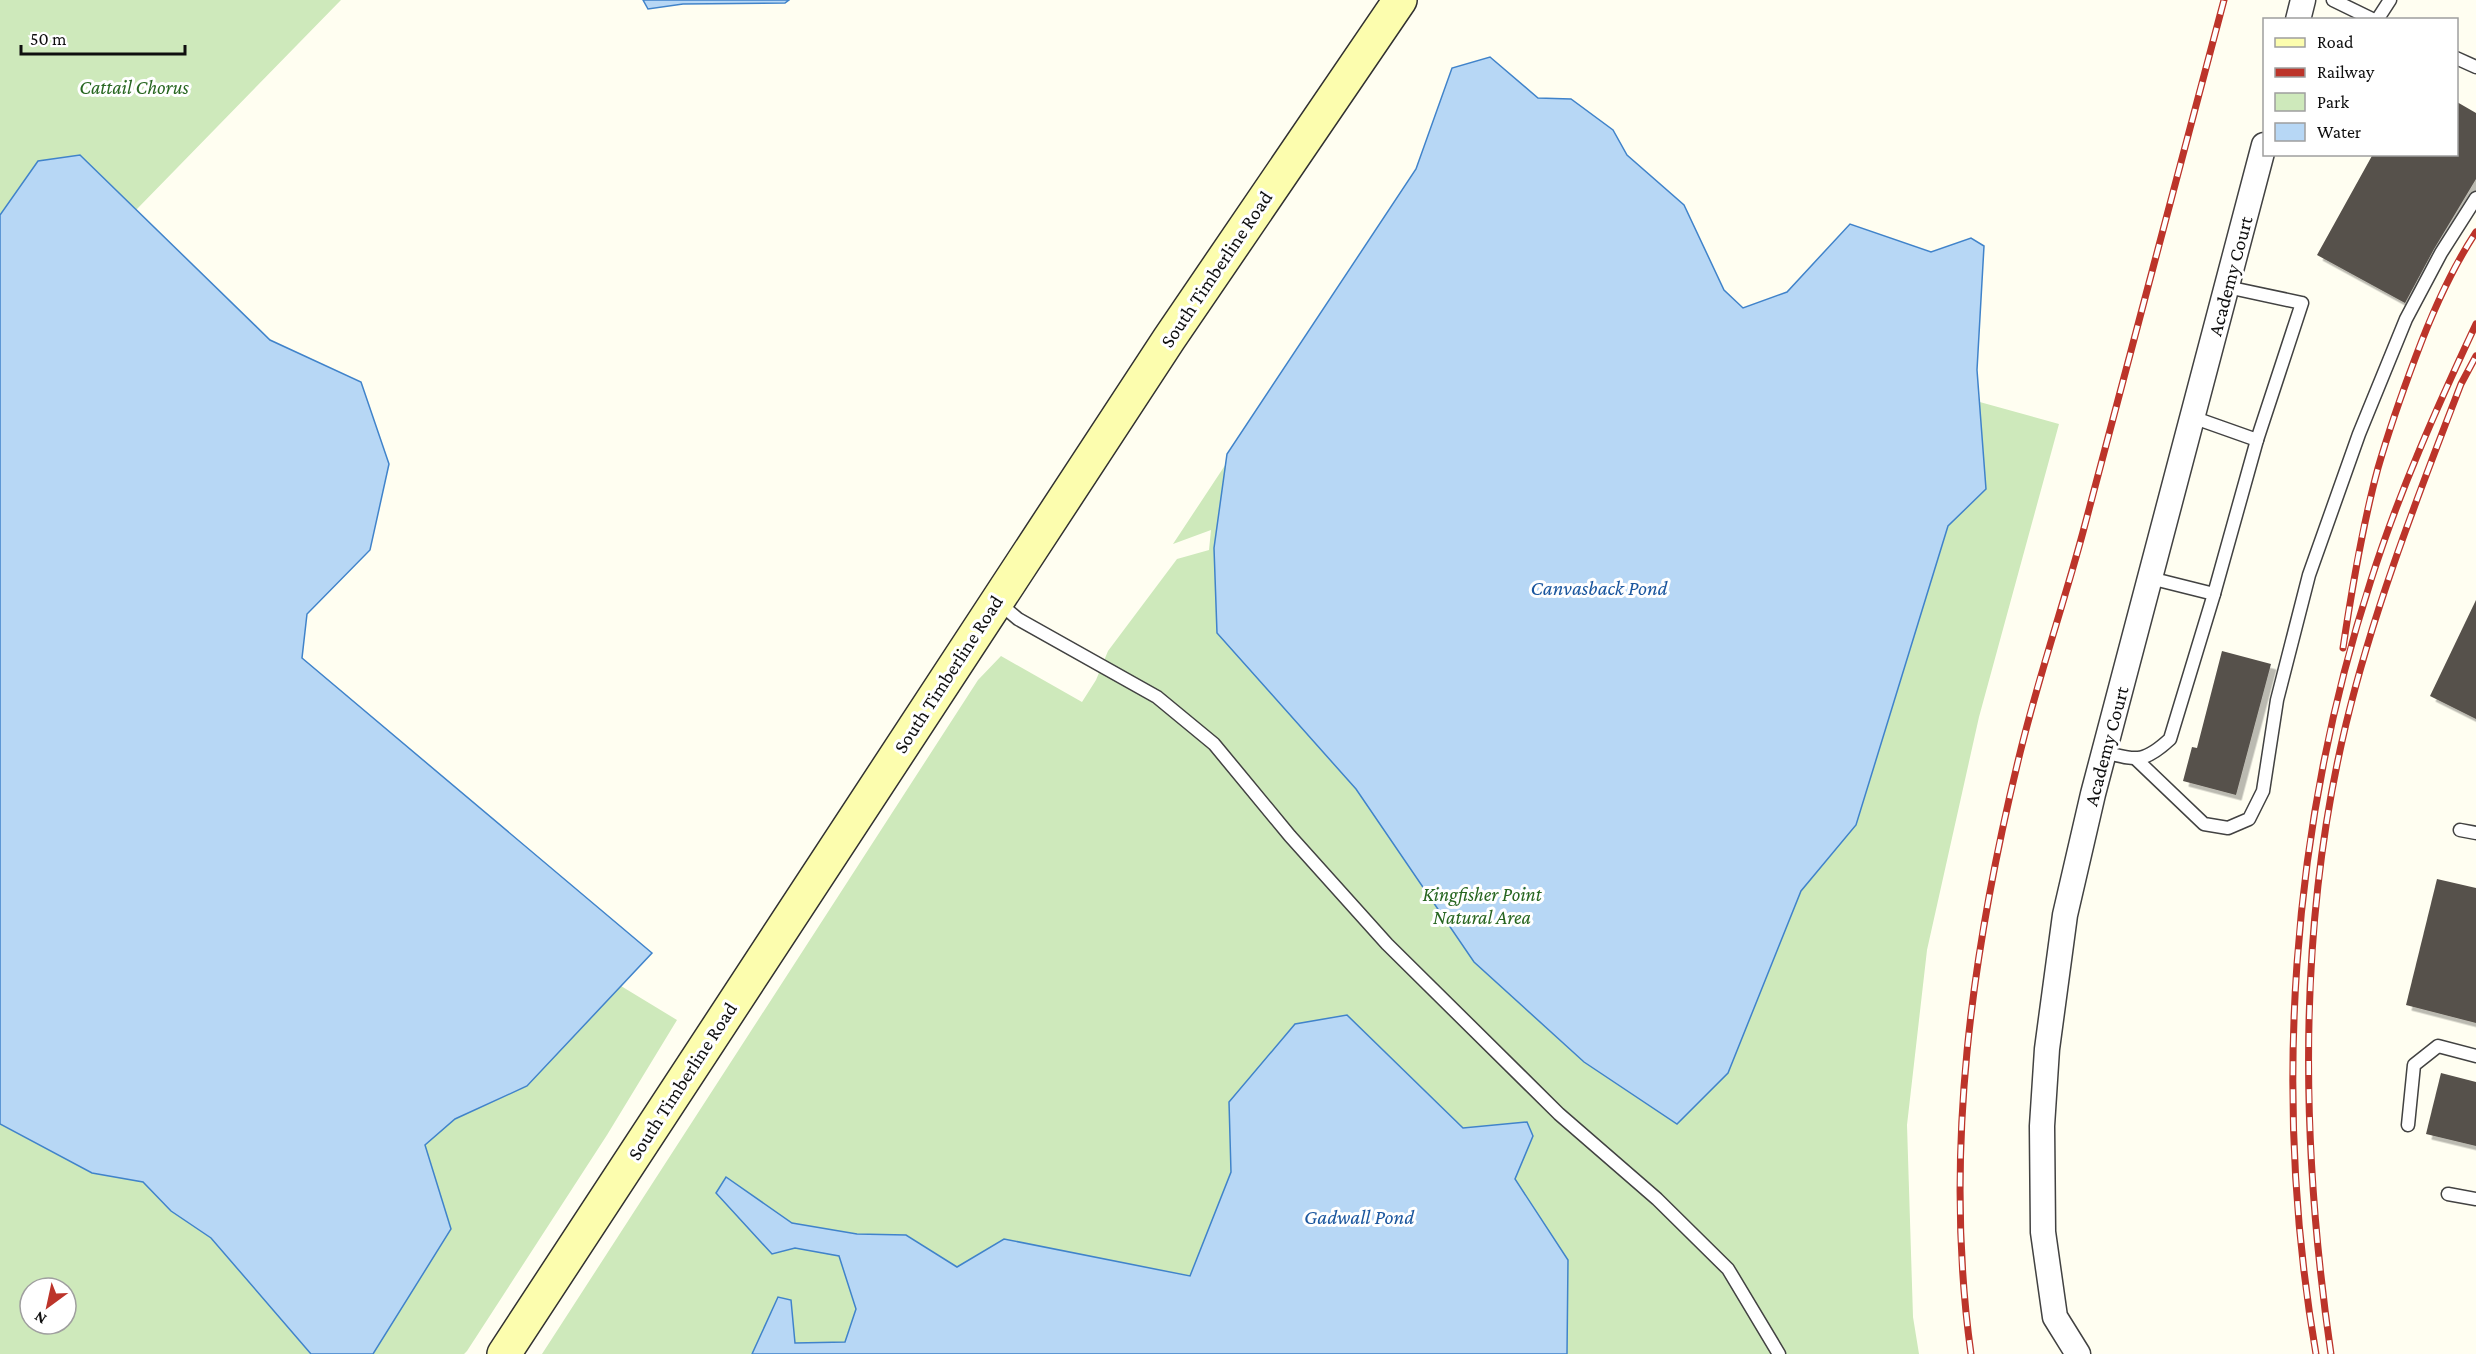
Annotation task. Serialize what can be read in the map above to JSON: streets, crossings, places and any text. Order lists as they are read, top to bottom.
{
  "streets": {
    "main road": ["South Timberline Road"],
    "street": ["Academy Court"]
  },
  "water": ["Canvasback Pond", "Gadwall Pond"],
  "parks": ["Cattail Chorus", "Kingfisher Point Natural Area"],
  "legend": [
    "Road",
    "Railway",
    "Park",
    "Water"
  ],
  "scale_bar": "50 m",
  "north": "bottom left"
}
